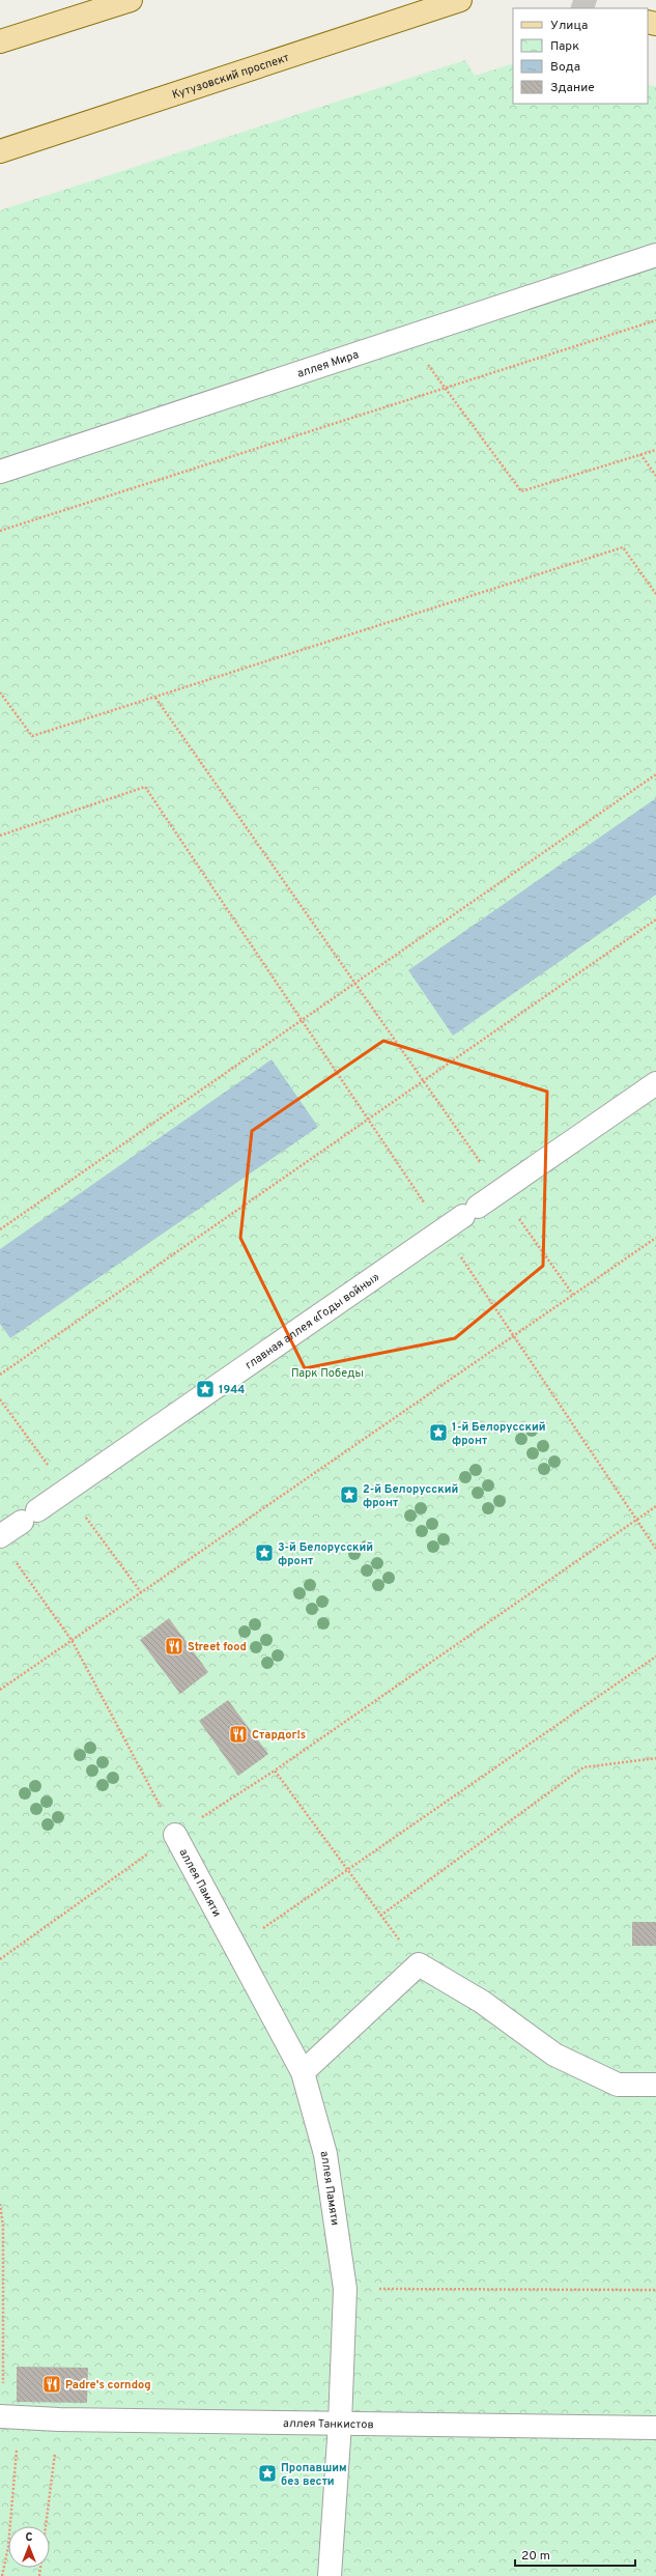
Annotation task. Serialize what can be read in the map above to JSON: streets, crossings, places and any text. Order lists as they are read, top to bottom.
{
  "streets": {
    "main road": ["Кутузовский проспект"],
    "street": [
      "аллея Мира",
      "главная аллея «Годы войны»",
      "аллея Памяти",
      "аллея Танкистов"
    ]
  },
  "crossings": [
    ["аллея Памяти", "аллея Танкистов"]
  ],
  "parks": ["Парк Победы"],
  "places": {
    "place": [
      "1944",
      "1-й Белорусский фронт",
      "2-й Белорусский фронт",
      "3-й Белорусский фронт",
      "Пропавшим без вести"
    ],
    "restaurant": ["Street food", "Стардог!s", "Padre's corndog"]
  },
  "legend": [
    "Улица",
    "Парк",
    "Вода",
    "Здание"
  ],
  "scale_bar": "20 m",
  "north": "top"
}
